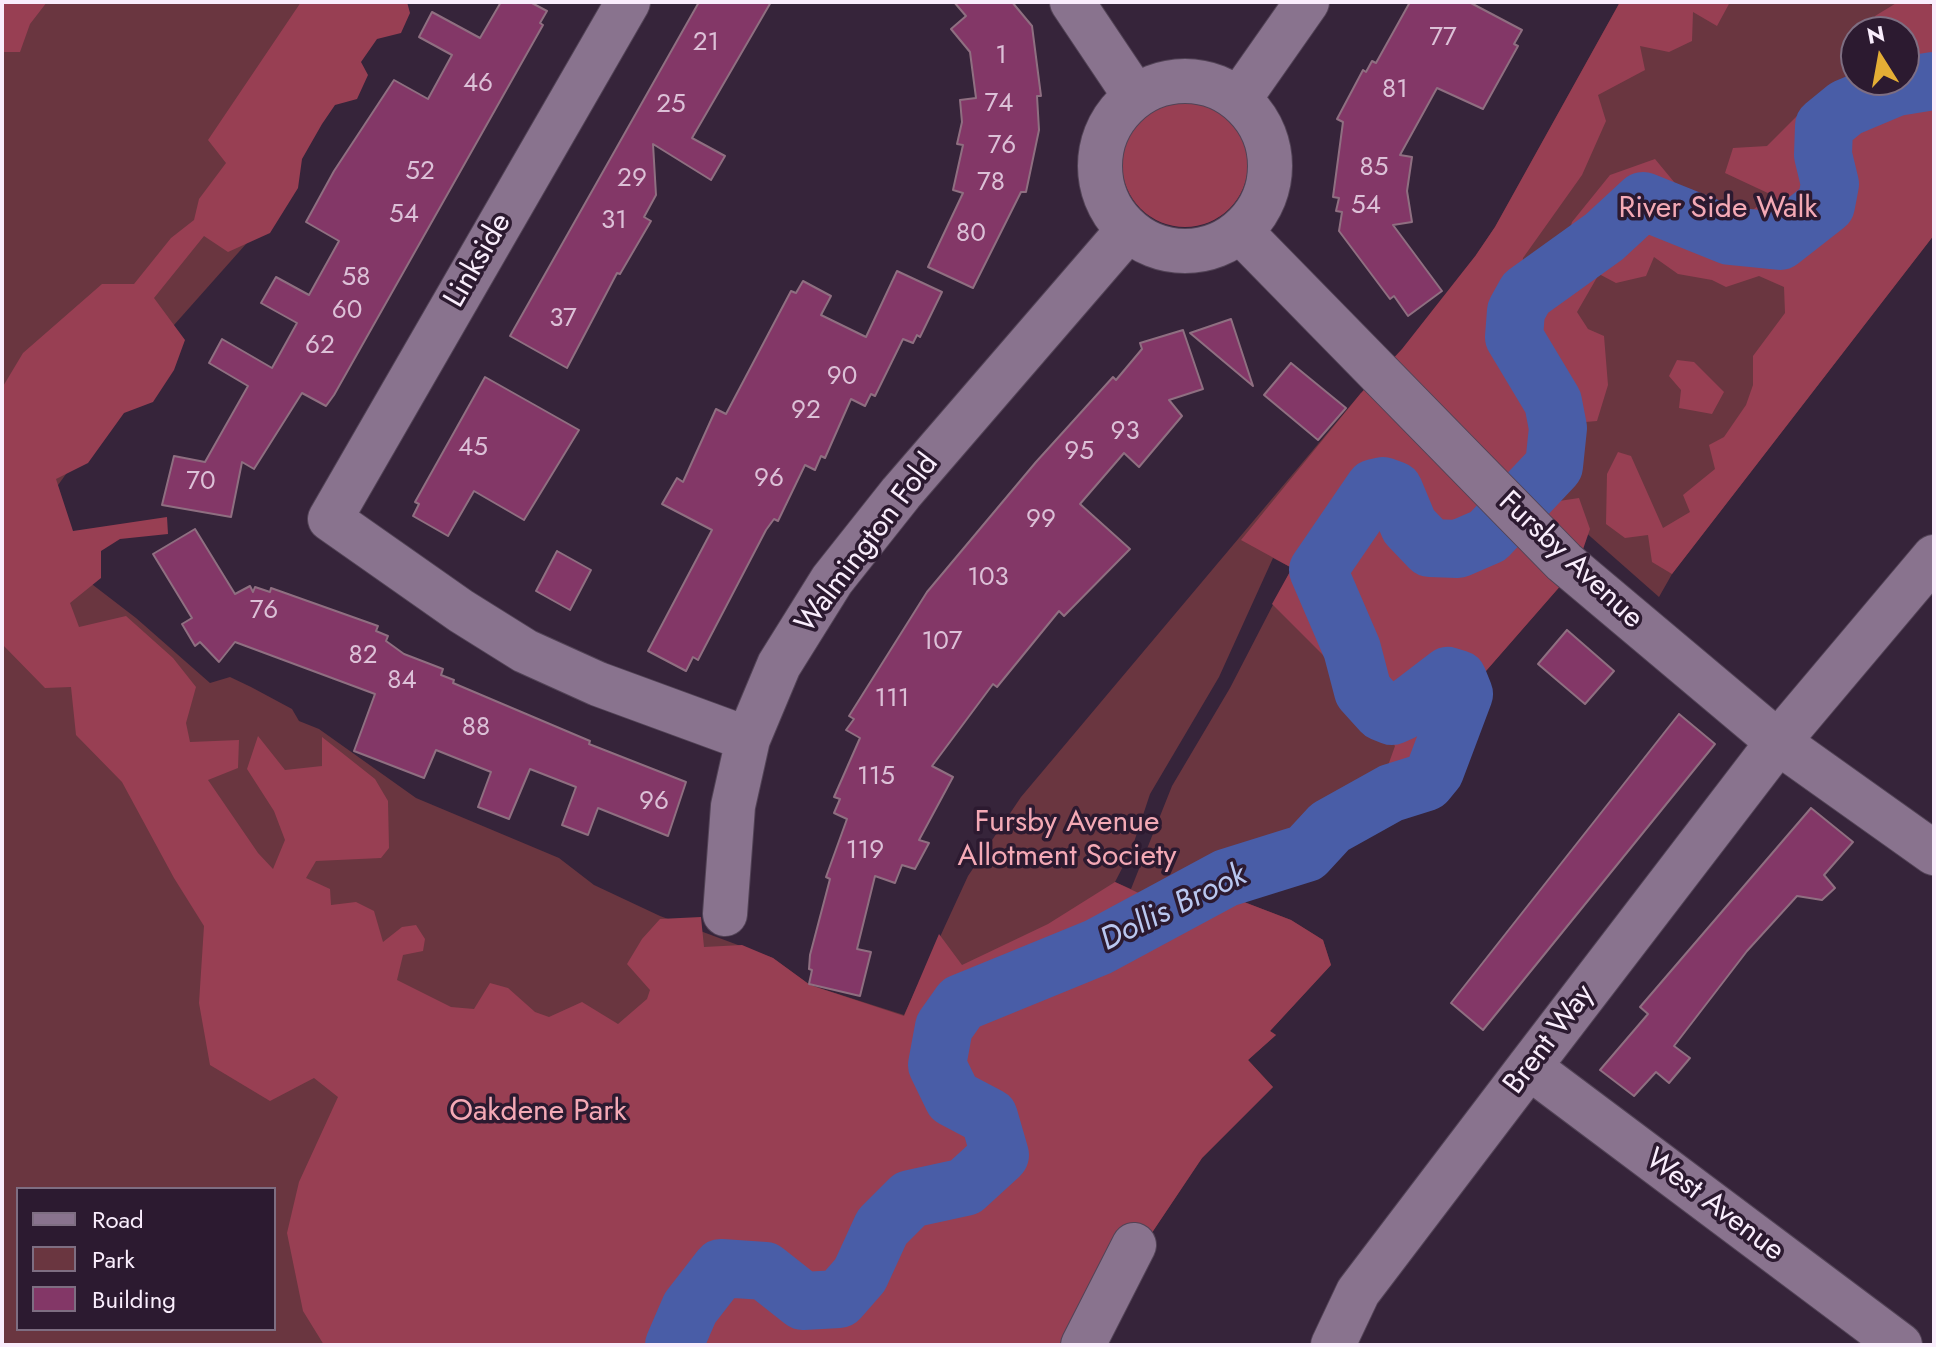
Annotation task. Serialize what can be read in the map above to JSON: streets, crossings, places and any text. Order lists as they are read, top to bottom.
{
  "streets": {
    "street": [
      "Linkside",
      "Walmington Fold",
      "Fursby Avenue",
      "Brent Way",
      "West Avenue"
    ]
  },
  "crossings": [
    ["Linkside", "Walmington Fold"],
    ["Walmington Fold", "Fursby Avenue"],
    ["Fursby Avenue", "Brent Way"],
    ["Brent Way", "West Avenue"]
  ],
  "water": ["Dollis Brook"],
  "parks": ["River Side Walk", "Fursby Avenue Allotment Society", "Oakdene Park"],
  "house_numbers": [
    "77",
    "21",
    "1",
    "46",
    "81",
    "74",
    "25",
    "76",
    "85",
    "52",
    "29",
    "78",
    "54",
    "54",
    "31",
    "80",
    "58",
    "60",
    "37",
    "62",
    "90",
    "92",
    "93",
    "45",
    "95",
    "96",
    "70",
    "99",
    "103",
    "76",
    "107",
    "82",
    "84",
    "111",
    "88",
    "115",
    "96",
    "119"
  ],
  "legend": ["Road", "Park", "Building"],
  "north": "top"
}
